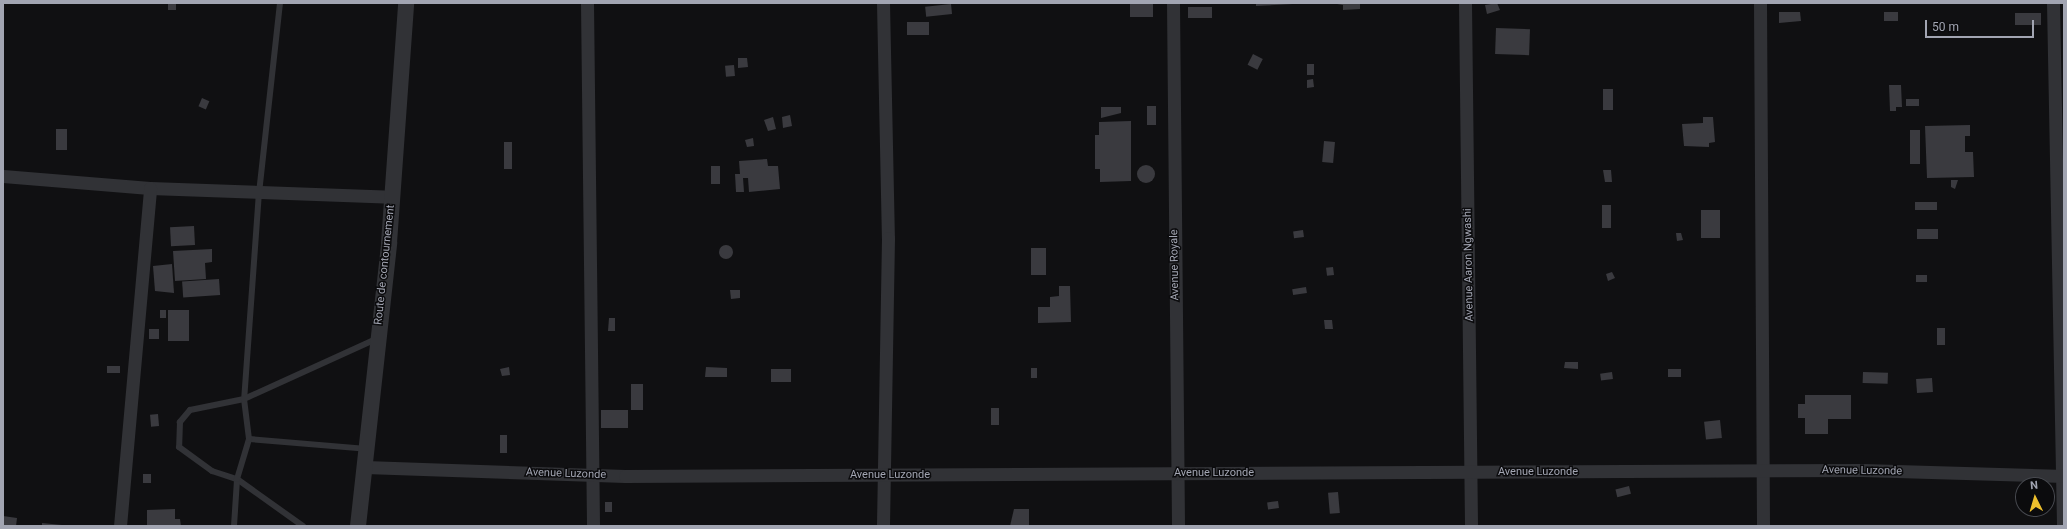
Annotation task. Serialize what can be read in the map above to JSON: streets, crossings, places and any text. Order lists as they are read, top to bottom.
{
  "streets": {
    "street": [
      "Route de contournement",
      "Avenue Royale",
      "Avenue Aaron Ngwashi",
      "Avenue Luzonde"
    ]
  },
  "crossings": [
    ["Route de contournement", "Avenue Luzonde"],
    ["Avenue Royale", "Avenue Luzonde"],
    ["Avenue Aaron Ngwashi", "Avenue Luzonde"]
  ],
  "scale_bar": "50 m",
  "north": "top"
}
